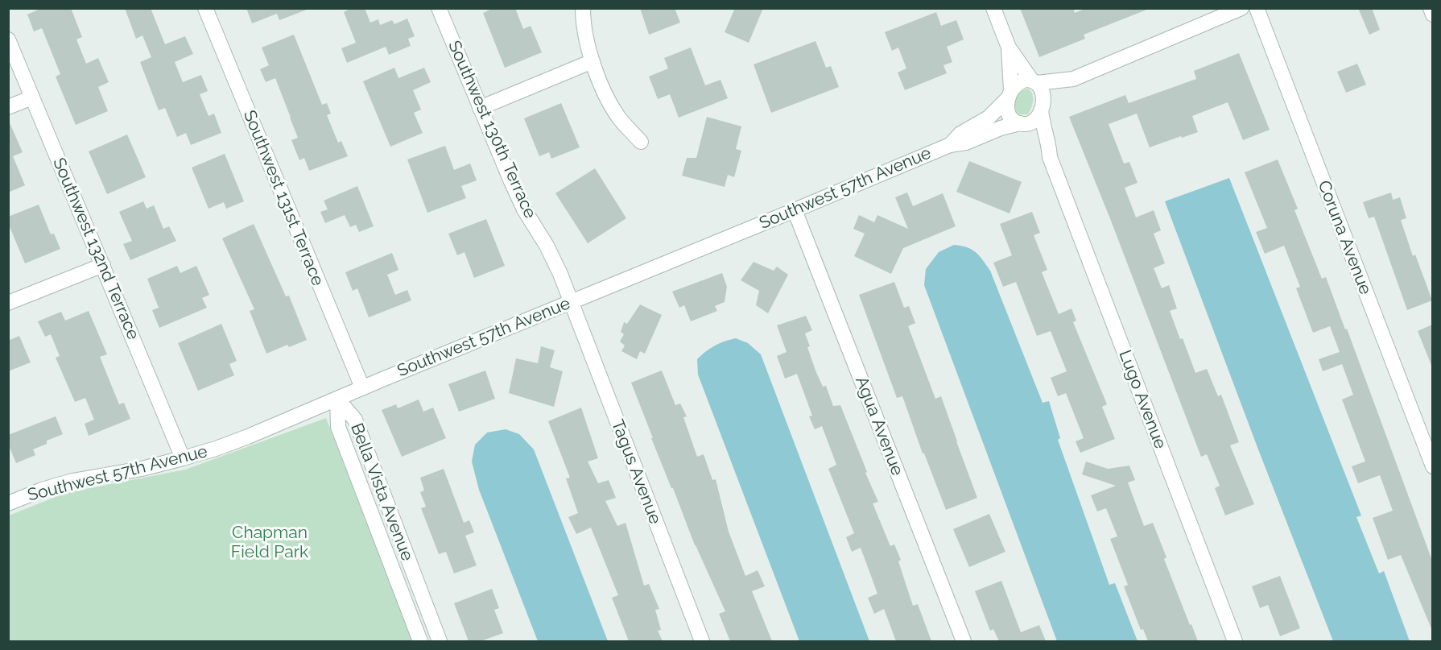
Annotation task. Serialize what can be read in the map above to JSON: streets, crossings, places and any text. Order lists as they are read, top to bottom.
{
  "streets": {
    "street": [
      "Southwest 130th Terrace",
      "Southwest 57th Avenue",
      "Southwest 131st Terrace",
      "Coruna Avenue",
      "Southwest 132nd Terrace",
      "Lugo Avenue",
      "Agua Avenue",
      "Tagus Avenue",
      "Bella Vista Avenue"
    ]
  },
  "crossings": [
    ["Southwest 130th Terrace", "Southwest 57th Avenue"],
    ["Southwest 130th Terrace", "Tagus Avenue"],
    ["Southwest 57th Avenue", "Southwest 131st Terrace"],
    ["Southwest 57th Avenue", "Southwest 132nd Terrace"],
    ["Southwest 57th Avenue", "Agua Avenue"],
    ["Southwest 57th Avenue", "Tagus Avenue"],
    ["Southwest 57th Avenue", "Bella Vista Avenue"]
  ],
  "parks": ["Chapman Field Park"]
}
